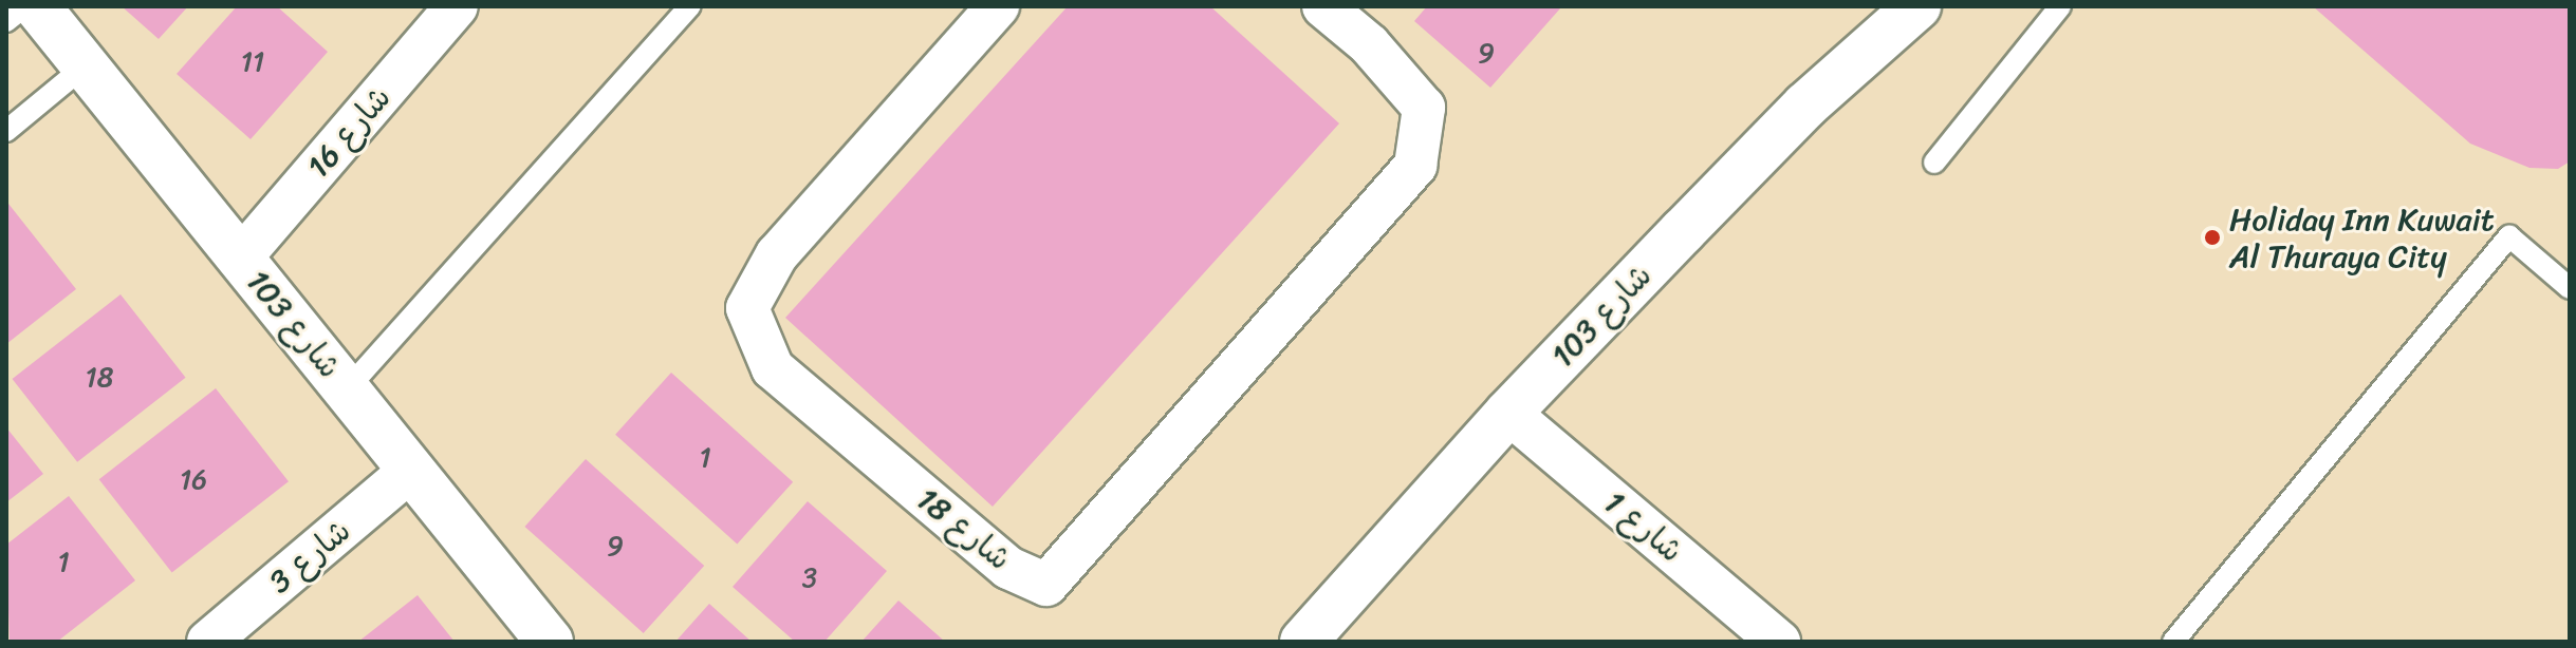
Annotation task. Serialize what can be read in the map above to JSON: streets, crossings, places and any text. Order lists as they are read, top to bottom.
{
  "streets": {
    "street": [
      "شارع 16",
      "شارع 103",
      "شارع 1",
      "شارع 18",
      "شارع 3"
    ]
  },
  "crossings": [
    ["شارع 16", "شارع 103"],
    ["شارع 103", "شارع 1"],
    ["شارع 103", "شارع 3"]
  ],
  "places": ["Holiday Inn Kuwait Al Thuraya City"],
  "house_numbers": [
    "9",
    "11",
    "18",
    "1",
    "16",
    "9",
    "1",
    "3"
  ]
}
